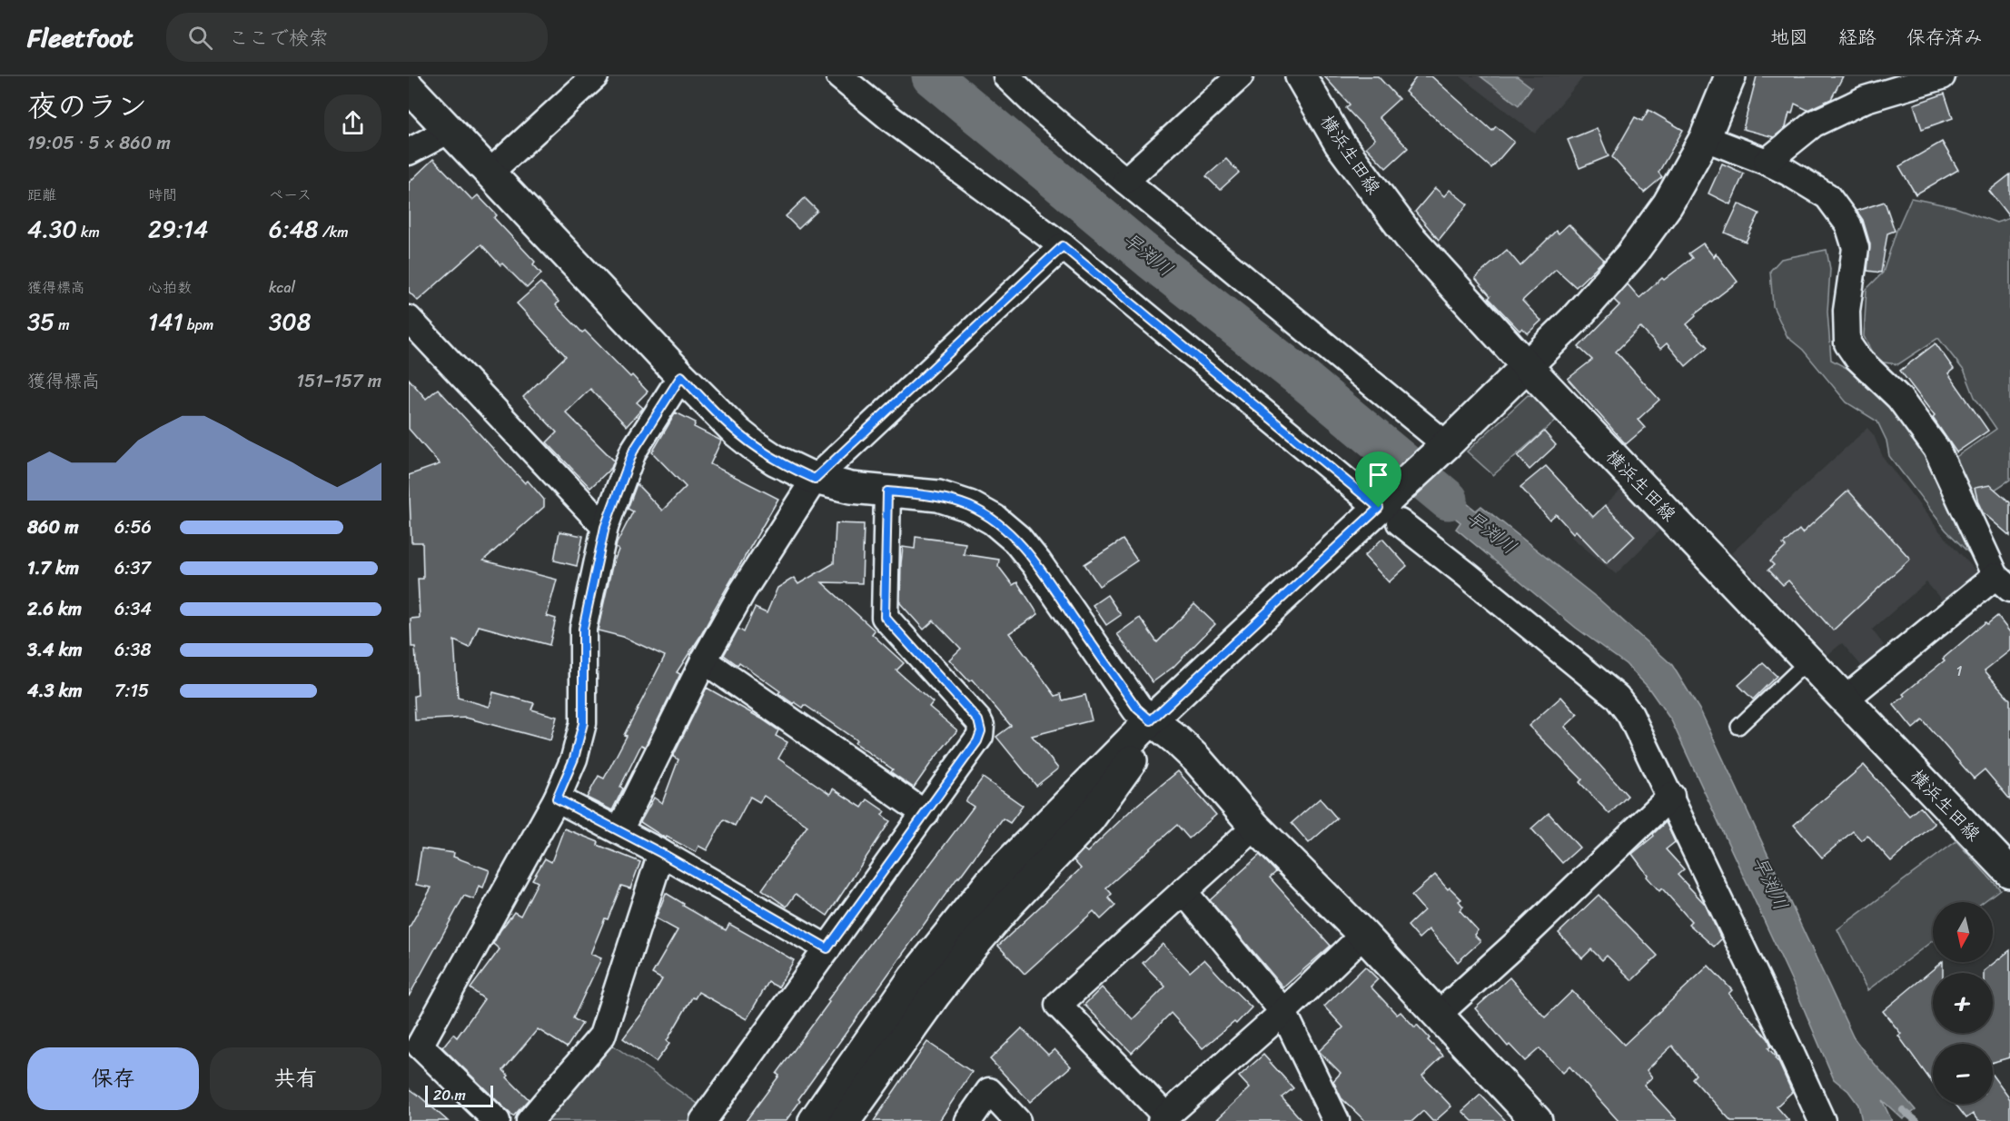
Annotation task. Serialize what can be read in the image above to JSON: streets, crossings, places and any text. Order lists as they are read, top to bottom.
{
  "streets": {
    "street": ["横浜生田線"]
  },
  "water": ["早渕川"],
  "house_numbers": ["1"],
  "scale_bar": "20 m",
  "north": "bottom",
  "page": {
    "header": "Fleetfoot",
    "search": "ここで検索",
    "nav": ["地図", "経路", "保存済み"],
    "heading": ["夜のラン", "19:05 · 5 × 860 m"],
    "stats": [
      ["距離", "4.30 km"],
      ["時間", "29:14"],
      ["ペース", "6:48 /km"],
      ["獲得標高", "35 m"],
      ["心拍数", "141 bpm"],
      ["kcal", "308"]
    ],
    "chart": ["獲得標高", "151–157 m"],
    "list": [
      {
        "name": "860 m",
        "note": "6:56"
      },
      {
        "name": "1.7 km",
        "note": "6:37"
      },
      {
        "name": "2.6 km",
        "note": "6:34"
      },
      {
        "name": "3.4 km",
        "note": "6:38"
      },
      {
        "name": "4.3 km",
        "note": "7:15"
      }
    ],
    "map_buttons": ["+", "−"],
    "buttons": ["保存", "共有"],
    "scale": "20 m"
  }
}
